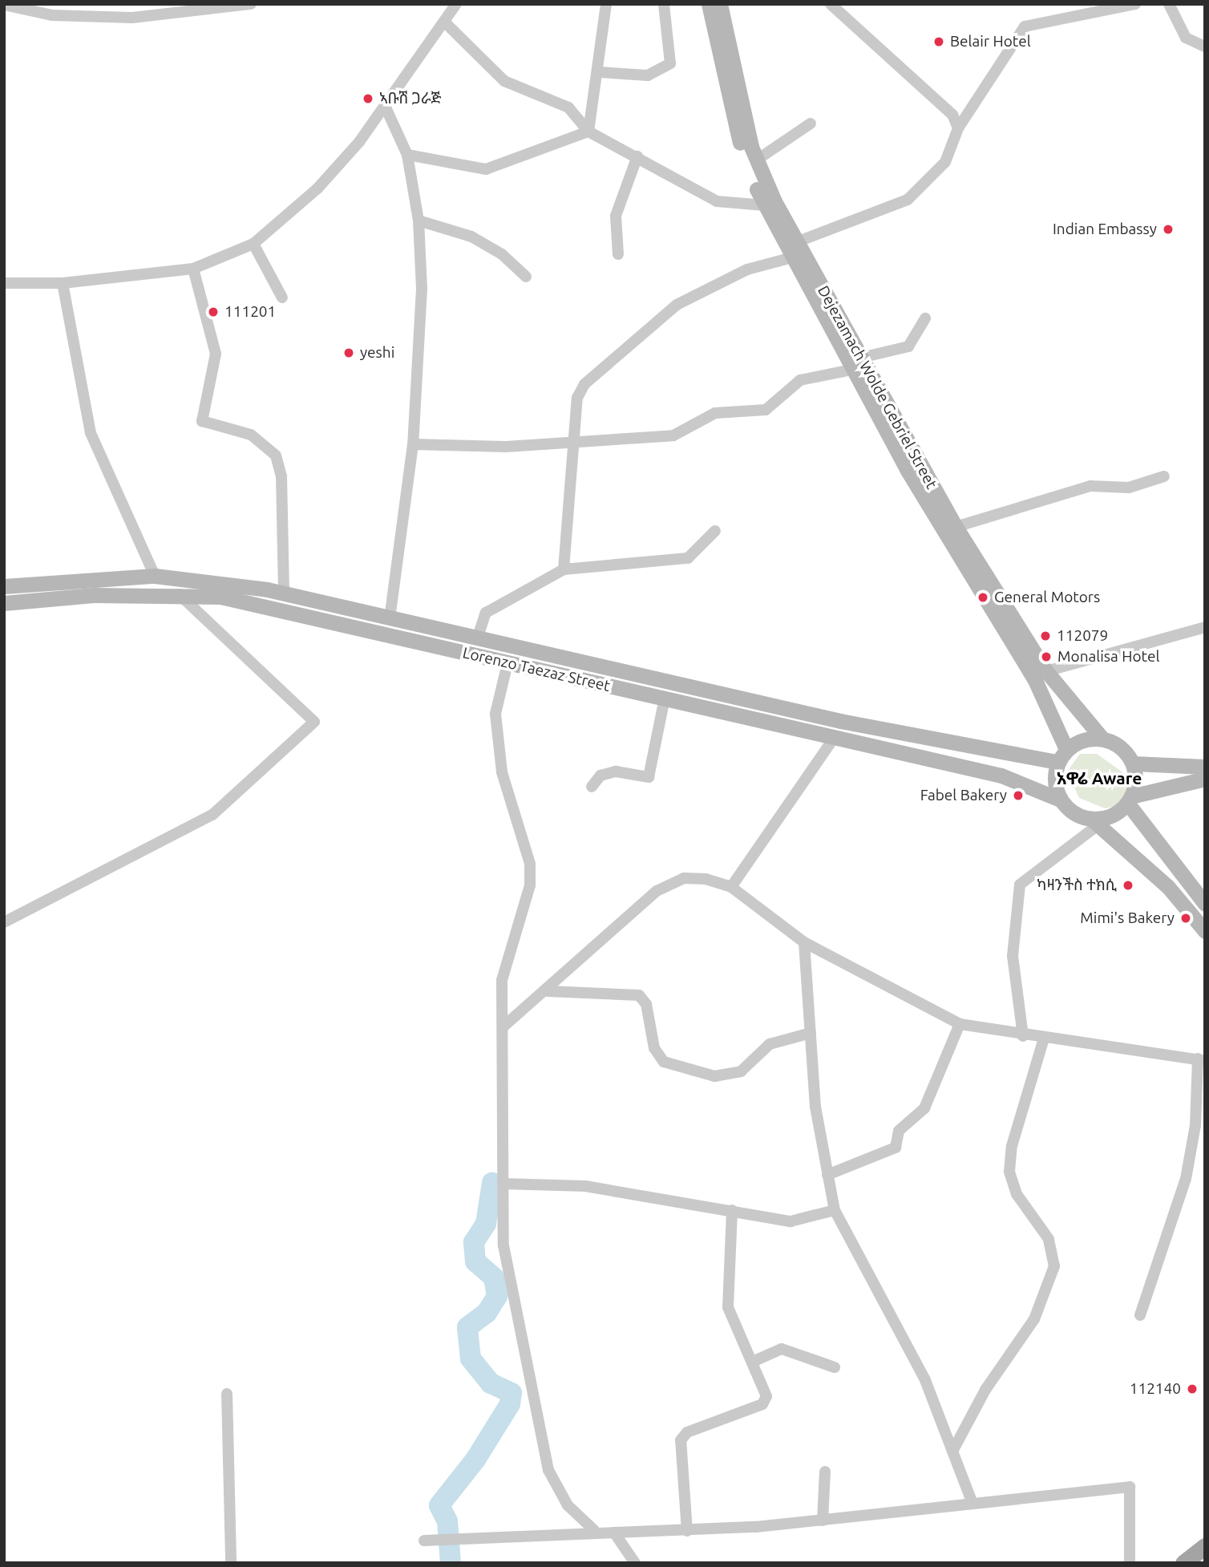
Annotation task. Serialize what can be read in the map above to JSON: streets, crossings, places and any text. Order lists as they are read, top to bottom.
{
  "streets": {
    "main road": ["Dejezamach Wolde Gebriel Street", "Lorenzo Taezaz Street"]
  },
  "crossings": [
    ["Dejezamach Wolde Gebriel Street", "Lorenzo Taezaz Street"]
  ],
  "districts": ["አዋሬ Aware"],
  "places": [
    "Belair Hotel",
    "ኣቡሽ ጋራጅ",
    "Indian Embassy",
    "111201",
    "yeshi",
    "General Motors",
    "112079",
    "Monalisa Hotel",
    "Fabel Bakery",
    "ካዛንችስ ተክሲ",
    "Mimi's Bakery",
    "112140"
  ]
}
